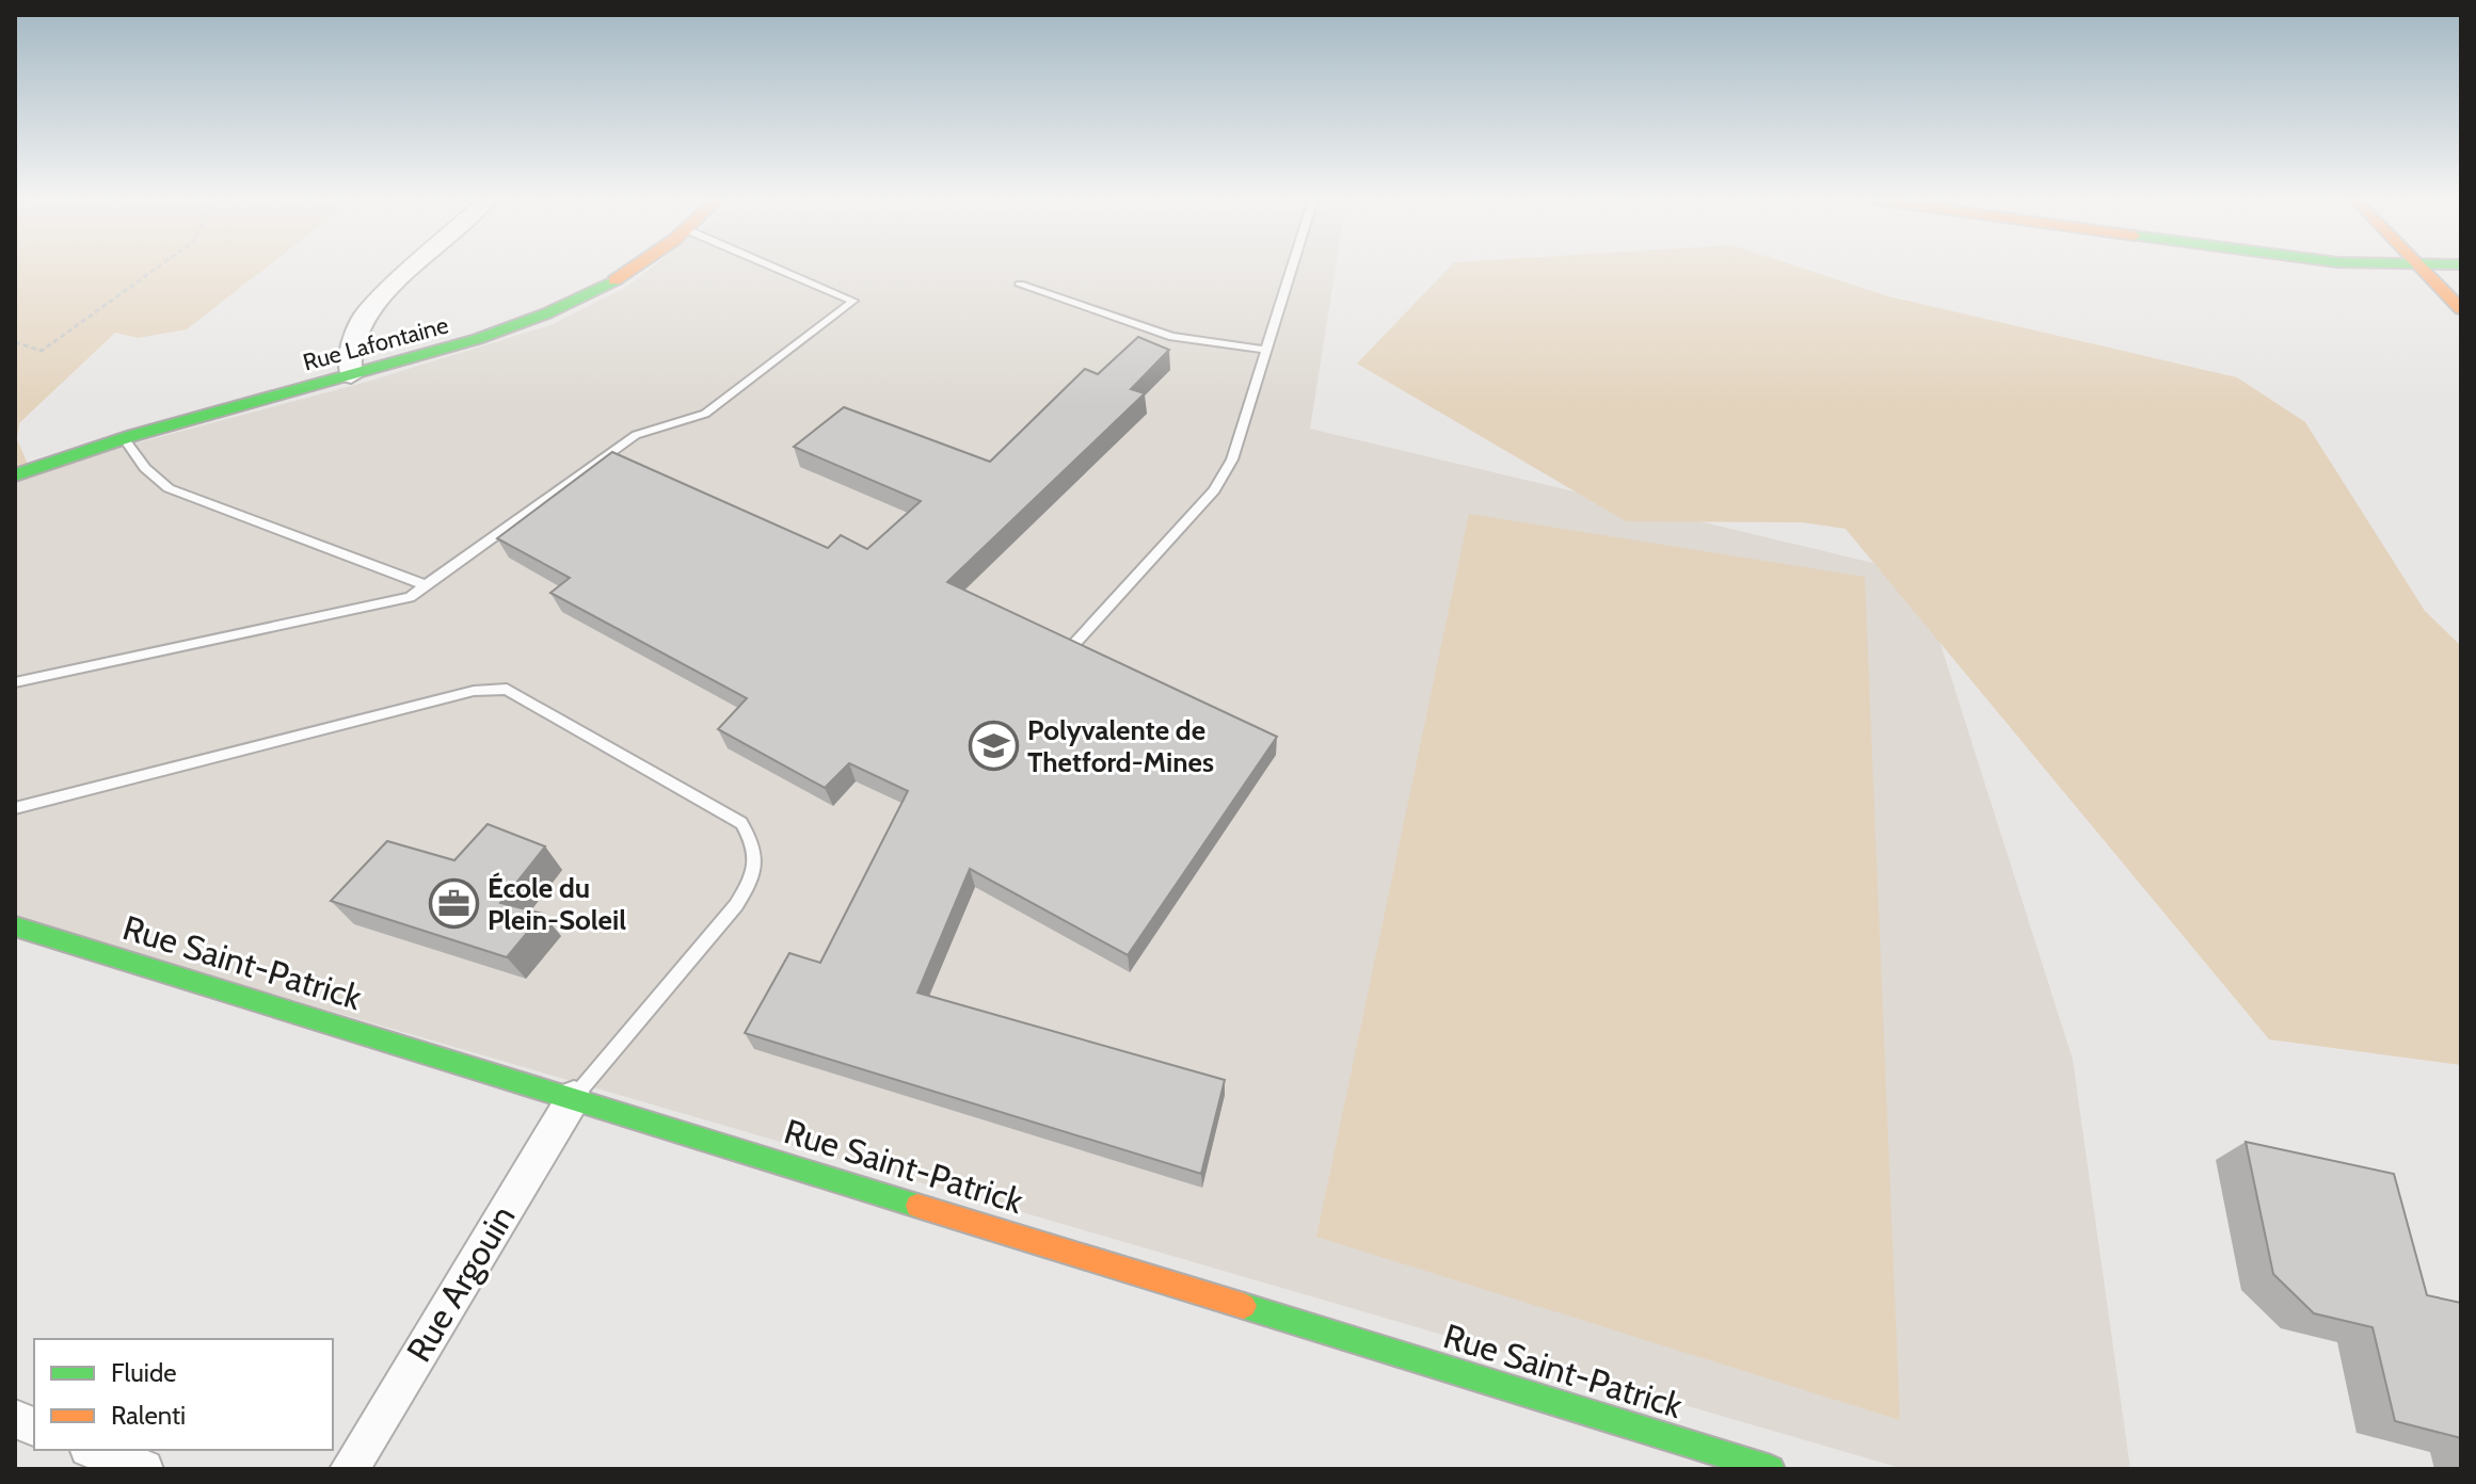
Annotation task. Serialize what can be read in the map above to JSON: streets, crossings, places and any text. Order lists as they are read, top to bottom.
{
  "streets": {
    "street": ["Rue Lafontaine", "Rue Saint-Patrick", "Rue Argouin"]
  },
  "crossings": [
    ["Rue Saint-Patrick", "Rue Argouin"]
  ],
  "places": {
    "school or university": ["Polyvalente de Thetford-Mines"],
    "office": ["École du Plein-Soleil"]
  },
  "legend": ["Fluide", "Ralenti"]
}
